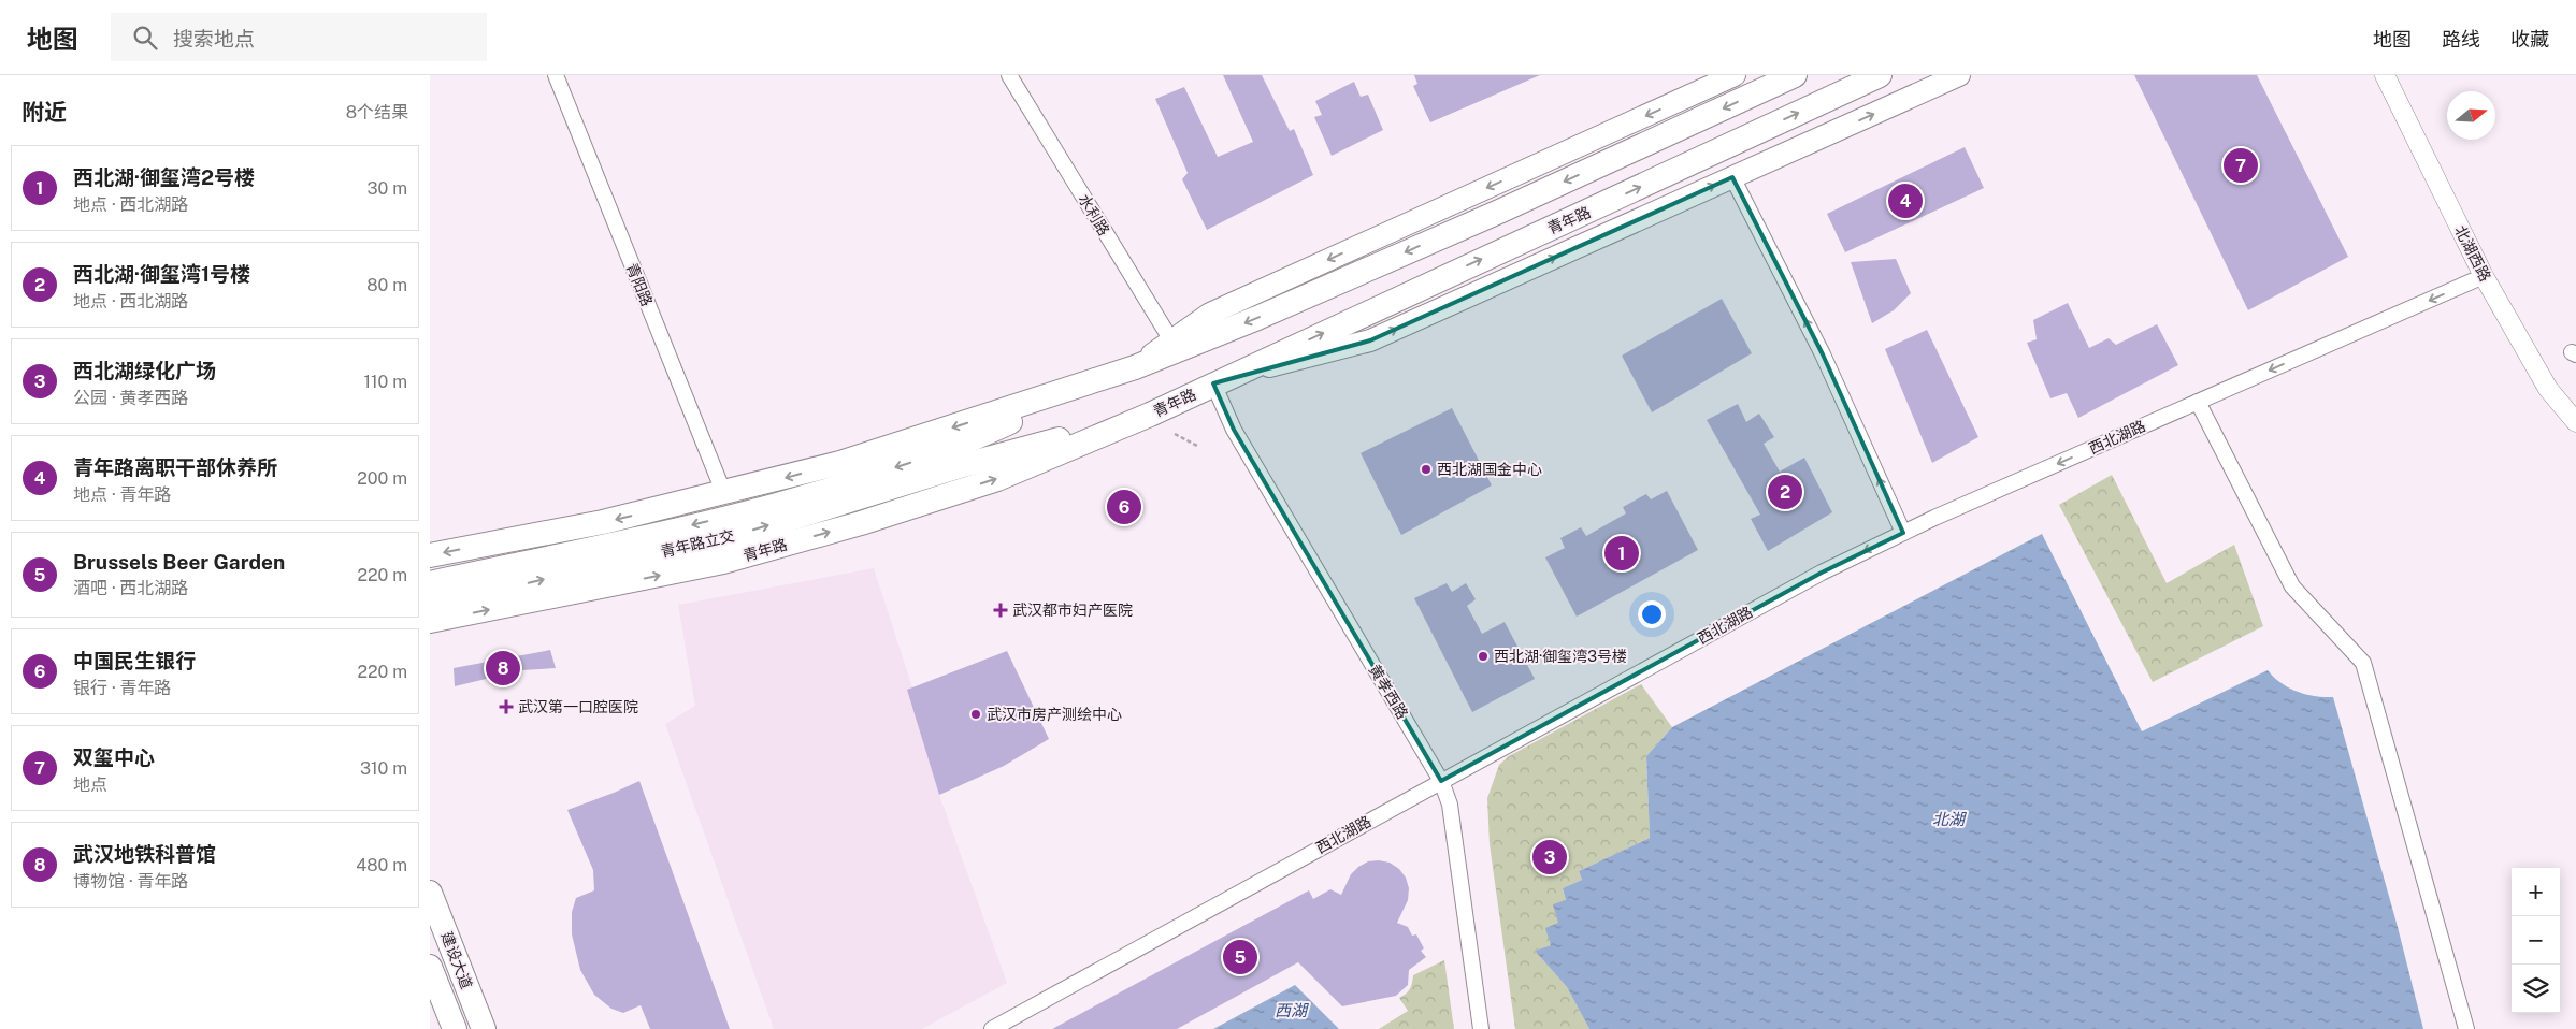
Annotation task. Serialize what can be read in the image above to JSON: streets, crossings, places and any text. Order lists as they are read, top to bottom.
{
  "streets": {
    "main road": ["青年路", "青年路立交", "建设大道"],
    "street": [
      "水利路",
      "北湖西路",
      "青阳路",
      "西北湖路",
      "黄孝西路"
    ]
  },
  "crossings": [
    ["青年路", "黄孝西路"],
    ["北湖西路", "西北湖路"],
    ["西北湖路", "黄孝西路"]
  ],
  "one_way": ["西北湖路"],
  "water": ["北湖", "西湖"],
  "places": {
    "other": ["西北湖国金中心", "西北湖·御玺湾3号楼", "武汉市房产测绘中心"],
    "health": ["武汉都市妇产医院", "武汉第一口腔医院"]
  },
  "north": "right",
  "page": {
    "header": "地图",
    "search": "搜索地点",
    "nav": ["地图", "路线", "收藏"],
    "heading": ["附近", "8个结果"],
    "list": [
      {
        "mark": "1",
        "name": "西北湖·御玺湾2号楼",
        "note": "地点 · 西北湖路",
        "value": "30 m"
      },
      {
        "mark": "2",
        "name": "西北湖·御玺湾1号楼",
        "note": "地点 · 西北湖路",
        "value": "80 m"
      },
      {
        "mark": "3",
        "name": "西北湖绿化广场",
        "note": "公园 · 黄孝西路",
        "value": "110 m"
      },
      {
        "mark": "4",
        "name": "青年路离职干部休养所",
        "note": "地点 · 青年路",
        "value": "200 m"
      },
      {
        "mark": "5",
        "name": "Brussels Beer Garden",
        "note": "酒吧 · 西北湖路",
        "value": "220 m"
      },
      {
        "mark": "6",
        "name": "中国民生银行",
        "note": "银行 · 青年路",
        "value": "220 m"
      },
      {
        "mark": "7",
        "name": "双玺中心",
        "note": "地点",
        "value": "310 m"
      },
      {
        "mark": "8",
        "name": "武汉地铁科普馆",
        "note": "博物馆 · 青年路",
        "value": "480 m"
      }
    ],
    "pins": [
      "7",
      "4",
      "2",
      "6",
      "1",
      "8",
      "3",
      "5"
    ],
    "map_buttons": ["+", "−"]
  }
}
